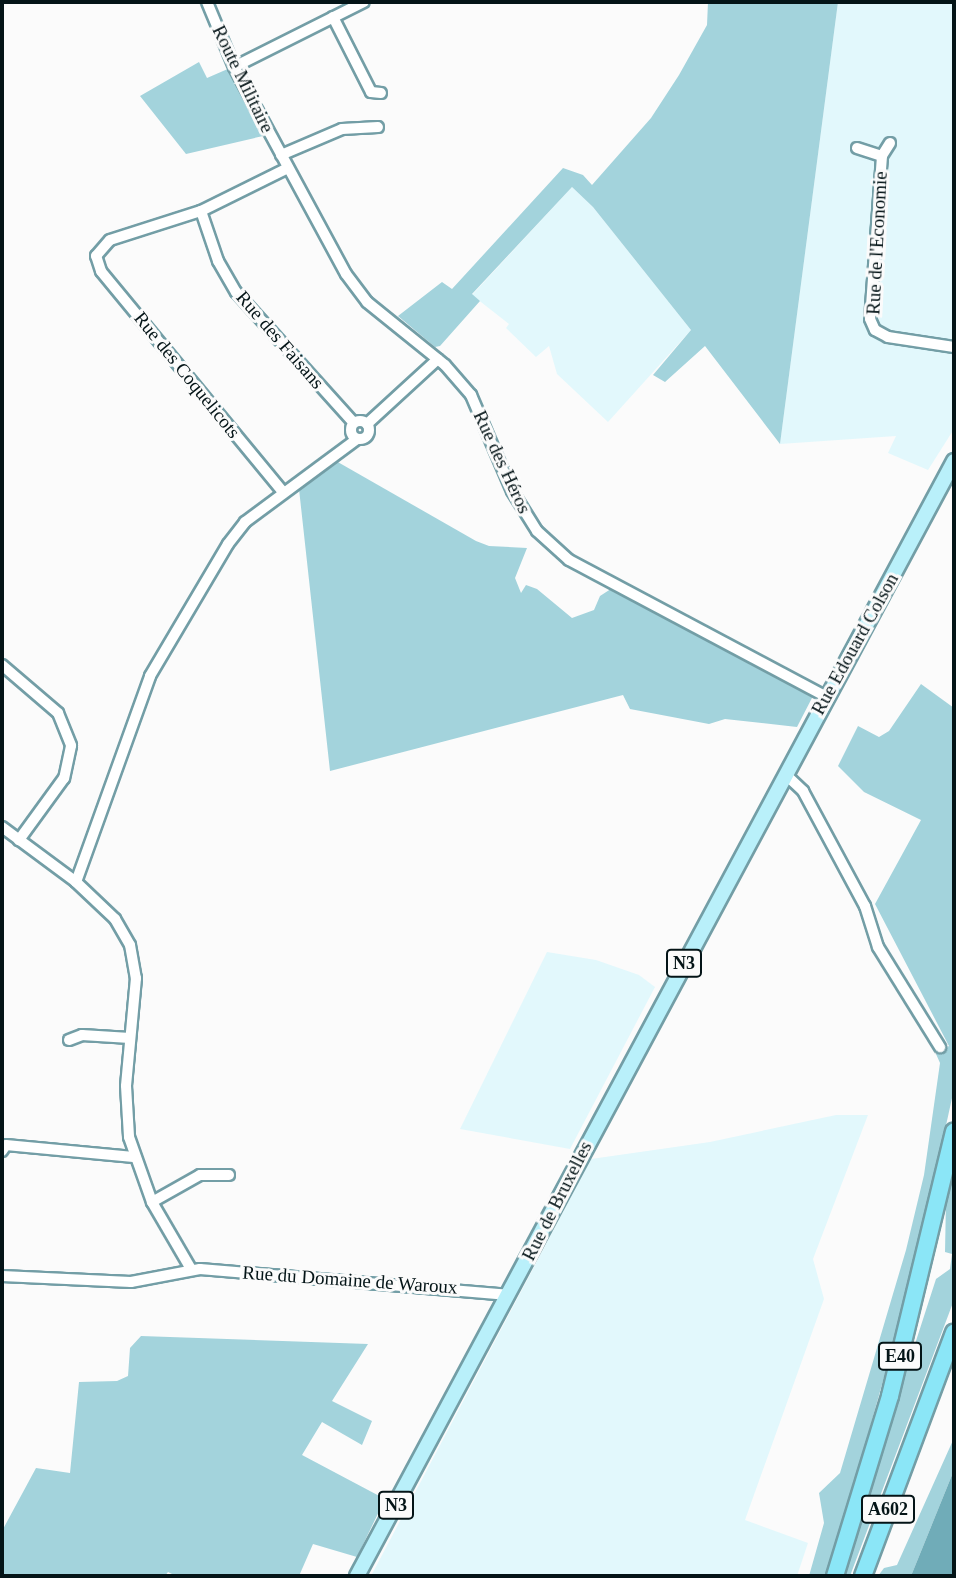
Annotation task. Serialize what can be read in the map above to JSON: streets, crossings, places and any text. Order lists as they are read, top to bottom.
{
  "streets": {
    "highway": ["E40", "A602"],
    "main road": ["Rue Edouard Colson", "N3", "Rue de Bruxelles"],
    "street": [
      "Route Militaire",
      "Rue de l'Economie",
      "Rue des Faisans",
      "Rue des Coquelicots",
      "Rue des Héros",
      "Rue du Domaine de Waroux"
    ]
  },
  "crossings": [
    ["Route Militaire", "Rue des Héros"],
    ["Rue des Faisans", "Rue des Coquelicots"],
    ["Rue des Héros", "Rue Edouard Colson"],
    ["Rue Edouard Colson", "Rue de Bruxelles"],
    ["Rue de Bruxelles", "Rue du Domaine de Waroux"]
  ]
}
